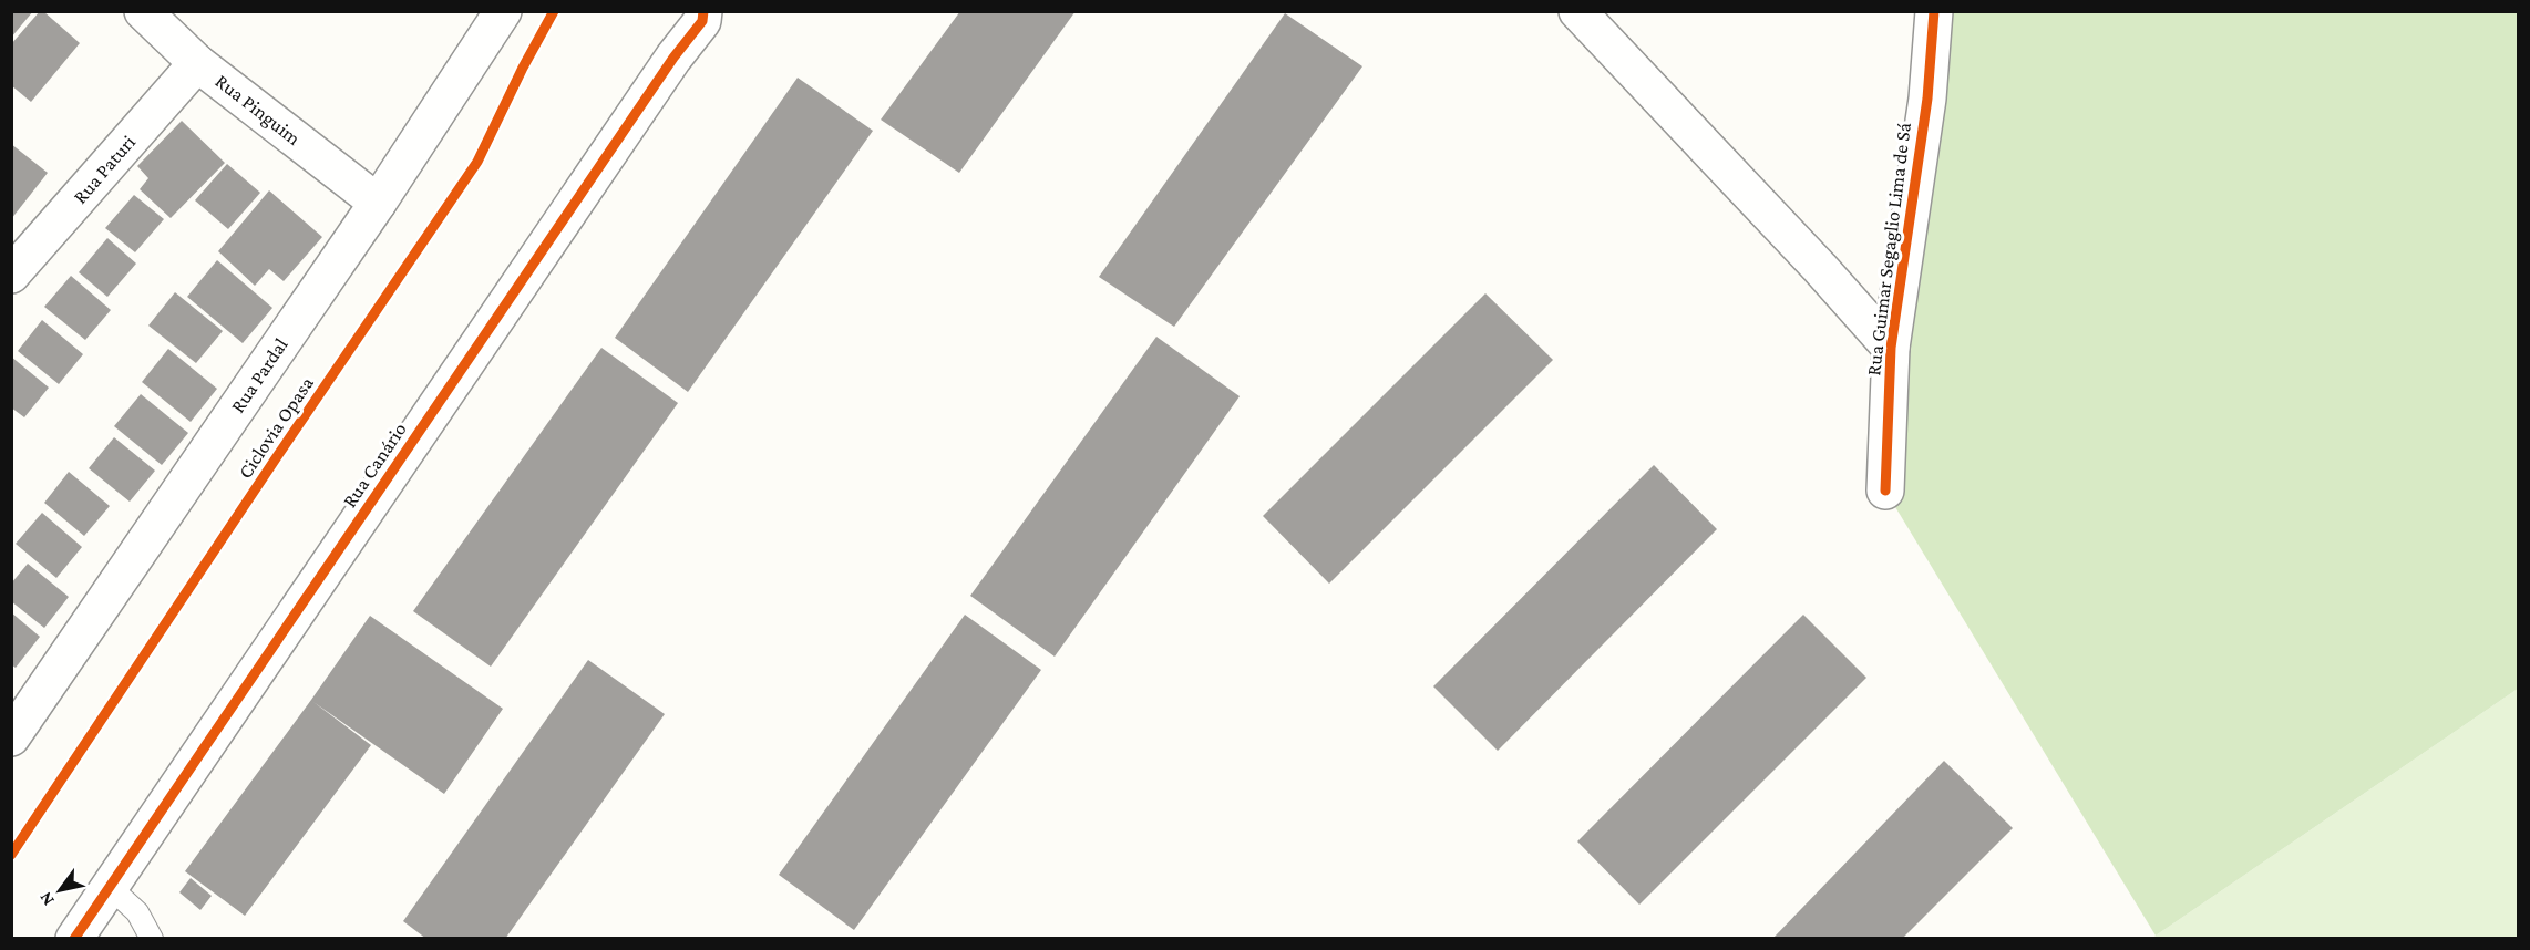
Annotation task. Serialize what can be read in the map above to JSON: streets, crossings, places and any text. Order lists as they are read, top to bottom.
{
  "streets": {
    "street": [
      "Rua Pinguim",
      "Rua Paturi",
      "Rua Guimar Segaglio Lima de Sá",
      "Rua Pardal",
      "Rua Canário"
    ],
    "cycle path": ["Ciclovia Opasa"]
  },
  "crossings": [
    ["Rua Pinguim", "Rua Paturi"],
    ["Rua Pinguim", "Rua Pardal"]
  ],
  "north": "bottom left"
}
